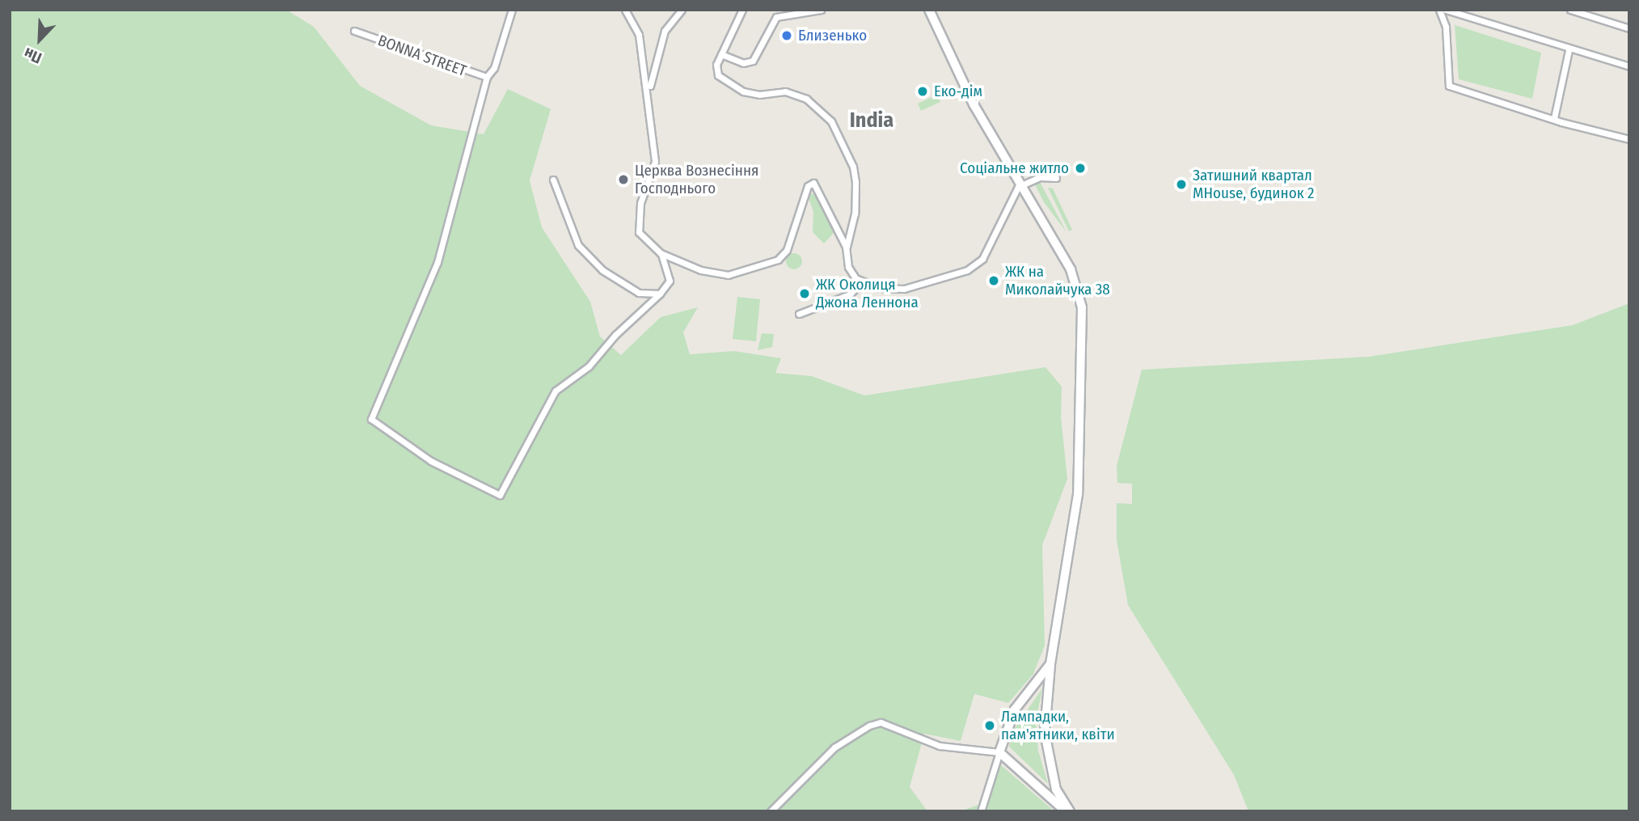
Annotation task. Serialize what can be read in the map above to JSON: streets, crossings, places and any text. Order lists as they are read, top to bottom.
{
  "streets": {
    "street": ["BONNA STREET"]
  },
  "districts": ["India"],
  "places": [
    "Близенько",
    "Еко-дім",
    "Соціальне житло",
    "Церква Вознесіння Господнього",
    "Затишний квартал MHouse, будинок 2",
    "ЖК на Миколайчука 38",
    "ЖК Околиця Джона Леннона",
    "Лампадки, пам'ятники, квіти"
  ],
  "north": "bottom left"
}
